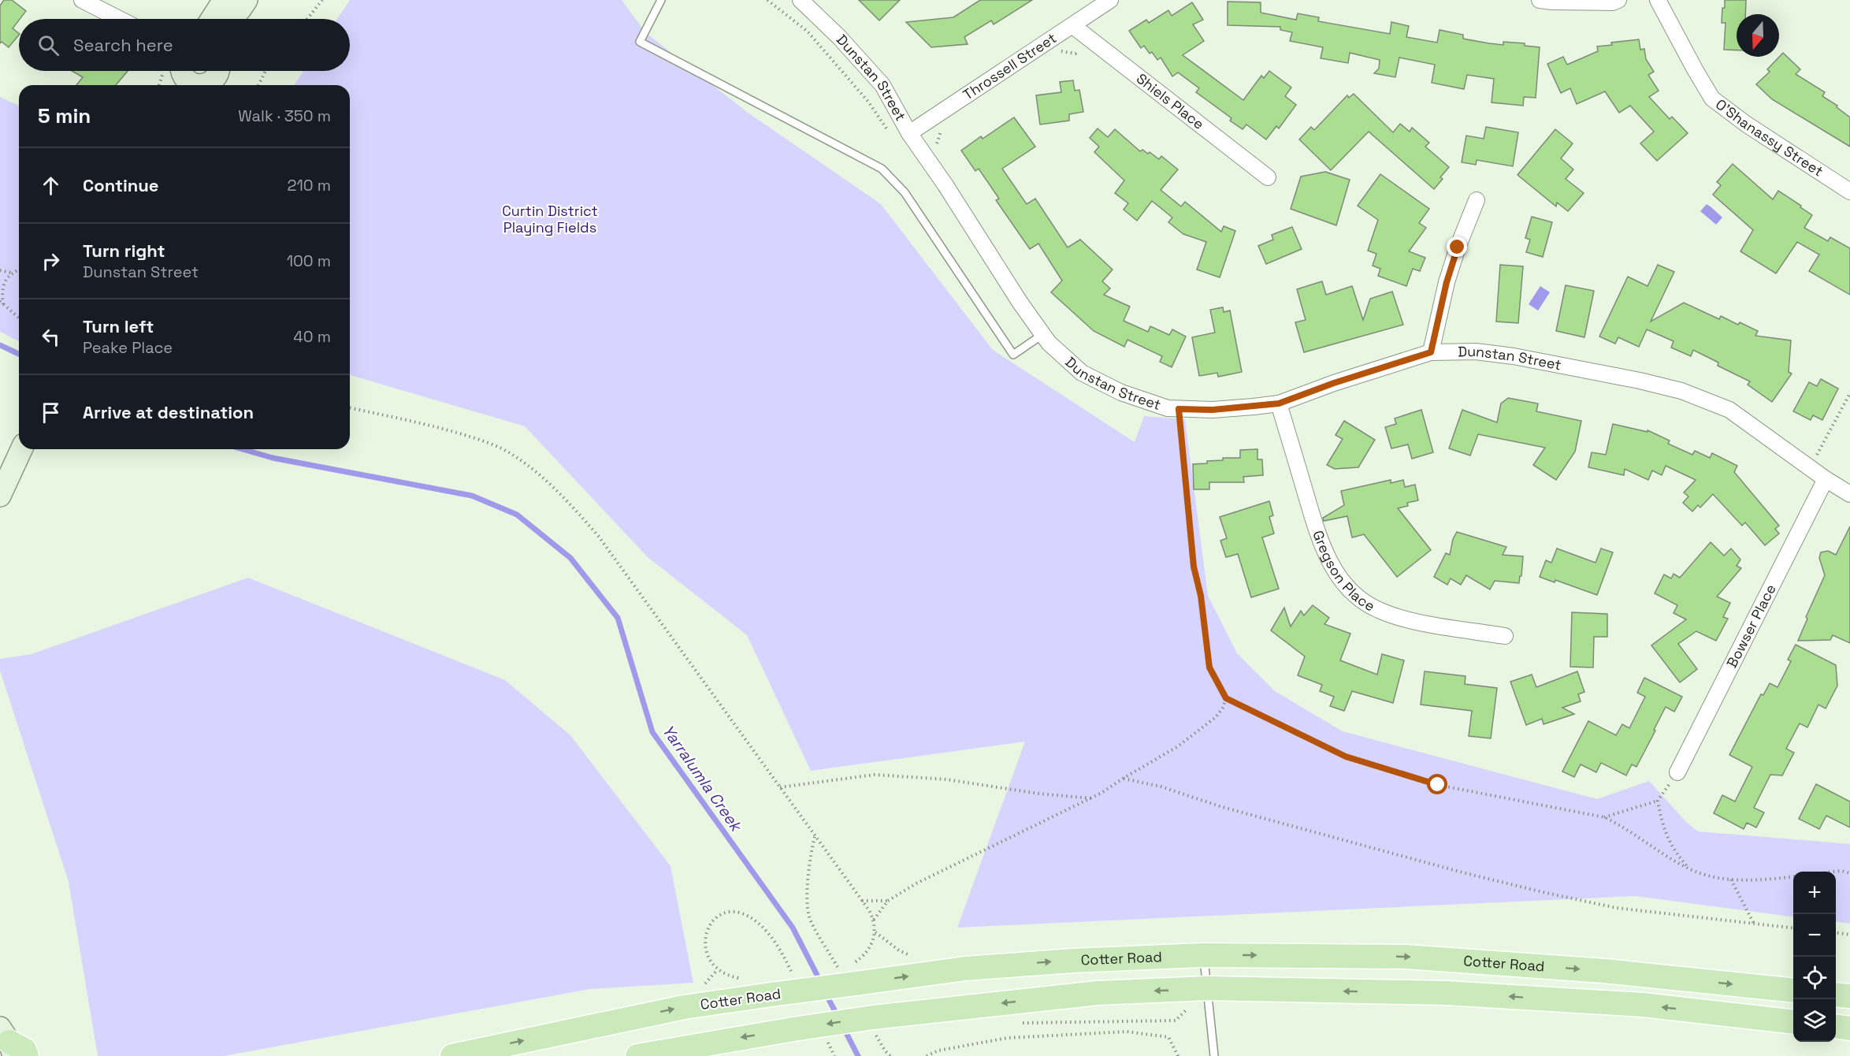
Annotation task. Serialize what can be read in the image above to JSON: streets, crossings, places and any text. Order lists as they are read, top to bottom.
{
  "streets": {
    "main road": ["Cotter Road"],
    "street": [
      "Throssell Street",
      "Dunstan Street",
      "Shiels Place",
      "O'Shanassy Street",
      "Gregson Place",
      "Bowser Place"
    ]
  },
  "crossings": [
    ["Throssell Street", "Dunstan Street"],
    ["Throssell Street", "Shiels Place"],
    ["Dunstan Street", "Gregson Place"],
    ["Dunstan Street", "Bowser Place"]
  ],
  "water": ["Yarralumla Creek"],
  "parks": ["Curtin District Playing Fields"],
  "north": "bottom",
  "page": {
    "search": "Search here",
    "heading": ["5 min", "Walk · 350 m"],
    "list": [
      ["Continue", "210 m"],
      ["Turn right", "Dunstan Street", "100 m"],
      ["Turn left", "Peake Place", "40 m"],
      "Arrive at destination"
    ],
    "map_buttons": ["+", "−"]
  }
}
